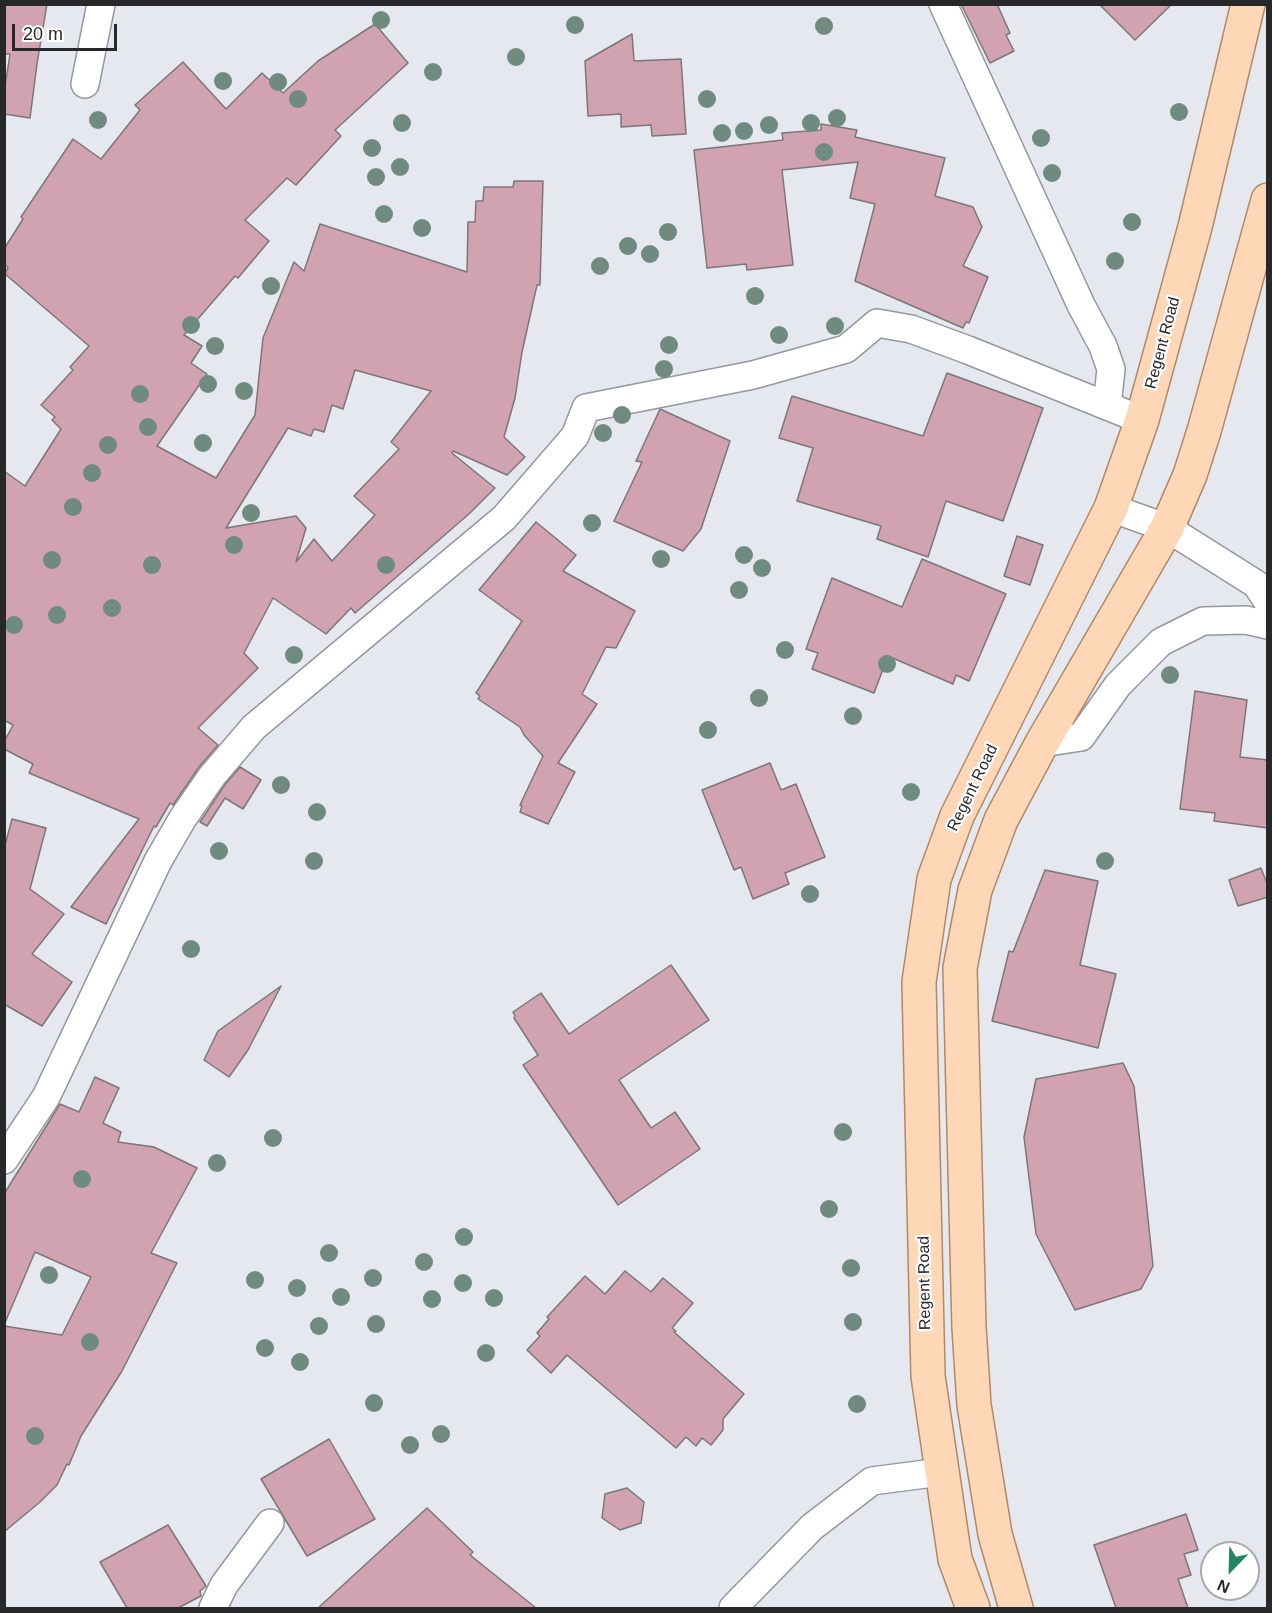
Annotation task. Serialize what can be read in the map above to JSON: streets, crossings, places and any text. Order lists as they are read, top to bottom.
{
  "streets": {
    "main road": ["Regent Road"]
  },
  "scale_bar": "20 m",
  "north": "bottom left"
}
